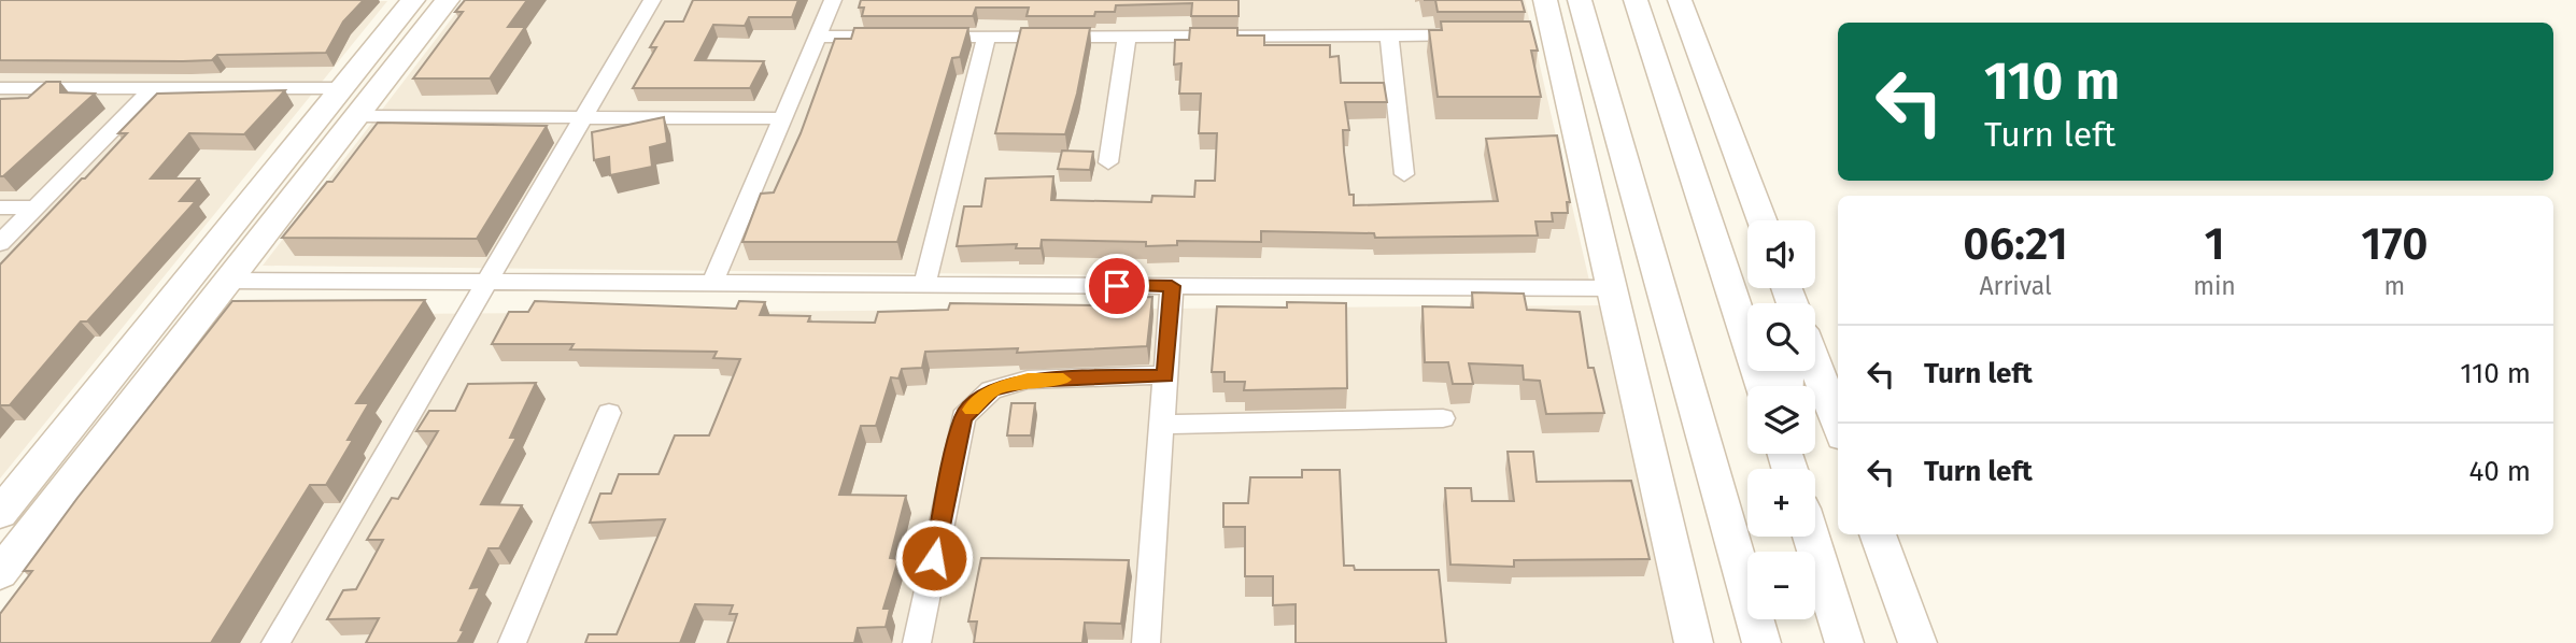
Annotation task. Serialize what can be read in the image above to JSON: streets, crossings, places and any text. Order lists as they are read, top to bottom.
{
  "page": {
    "turn": ["110 m", "Turn left"],
    "eta": [
      "06:21",
      "Arrival",
      "1",
      "min",
      "170",
      "m"
    ],
    "map_buttons": ["+", "−"],
    "list": [
      {
        "name": "Turn left",
        "value": "110 m"
      },
      {
        "name": "Turn left",
        "value": "40 m"
      }
    ]
  }
}
